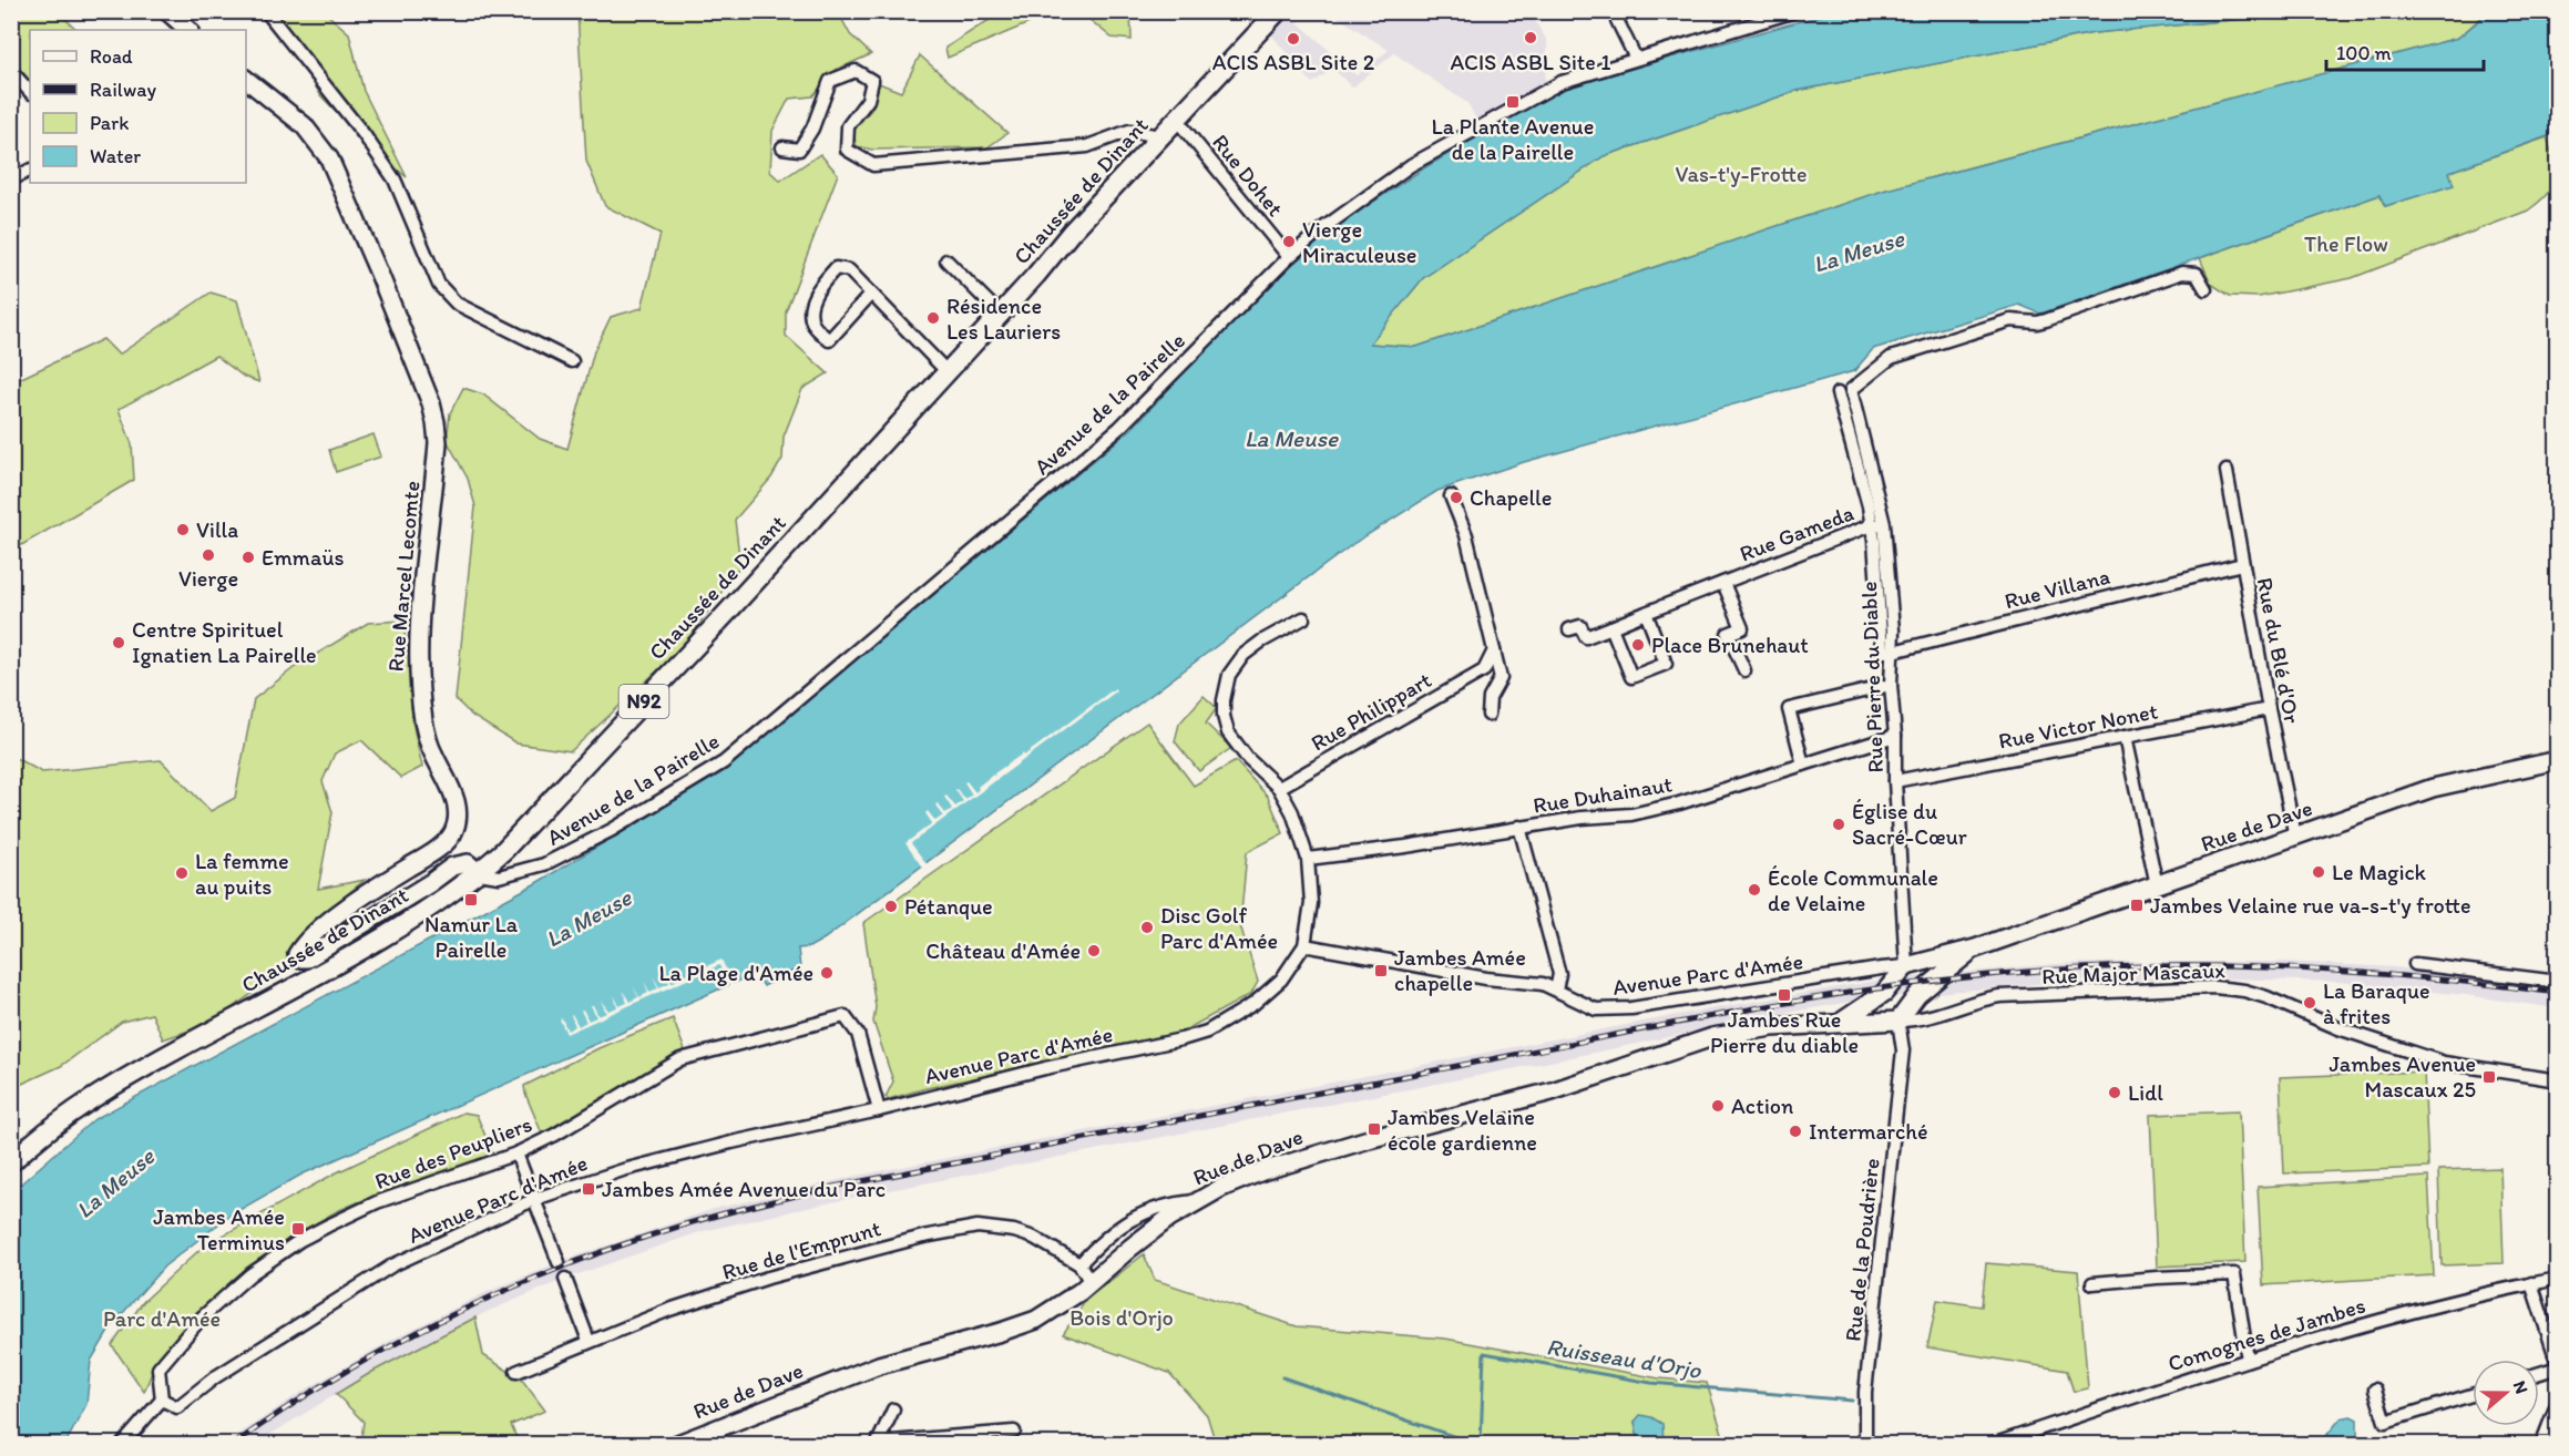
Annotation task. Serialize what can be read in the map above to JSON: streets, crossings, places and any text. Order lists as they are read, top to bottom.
{
  "streets": {
    "main road": [
      "Chaussée de Dinant",
      "Rue Marcel Lecomte",
      "N92",
      "Rue de Dave"
    ],
    "street": [
      "Rue Dohet",
      "Avenue de la Pairelle",
      "Rue Gameda",
      "Rue Villana",
      "Rue du Blé d'Or",
      "Rue Pierre du Diable",
      "Rue Philippart",
      "Rue Victor Nonet",
      "Rue Duhainaut",
      "Rue Major Mascaux",
      "Avenue Parc d'Amée",
      "Rue des Peupliers",
      "Rue de l'Emprunt",
      "Rue de la Poudrière",
      "Comognes de Jambes"
    ]
  },
  "crossings": [
    ["Rue Dohet", "Chaussée de Dinant"],
    ["Rue Dohet", "Avenue de la Pairelle"],
    ["Chaussée de Dinant", "Avenue de la Pairelle"],
    ["Chaussée de Dinant", "Rue Marcel Lecomte"],
    ["Avenue de la Pairelle", "Rue Marcel Lecomte"],
    ["Rue Gameda", "Rue Pierre du Diable"],
    ["Rue Villana", "Rue du Blé d'Or"],
    ["Rue Villana", "Rue Pierre du Diable"],
    ["Rue du Blé d'Or", "Rue Victor Nonet"],
    ["Rue du Blé d'Or", "Rue de Dave"],
    ["Rue Pierre du Diable", "Rue Victor Nonet"],
    ["Rue Pierre du Diable", "Rue Duhainaut"],
    ["Rue Pierre du Diable", "Rue de Dave"],
    ["Rue Pierre du Diable", "Avenue Parc d'Amée"],
    ["Rue de Dave", "Rue Major Mascaux"],
    ["Rue de Dave", "Avenue Parc d'Amée"],
    ["Rue de Dave", "Rue de l'Emprunt"],
    ["Rue de Dave", "Rue de la Poudrière"],
    ["Rue Major Mascaux", "Rue de la Poudrière"],
    ["Avenue Parc d'Amée", "Rue des Peupliers"]
  ],
  "water": ["La Meuse", "Ruisseau d'Orjo"],
  "parks": [
    "Vas-t'y-Frotte",
    "The Flow",
    "Bois d'Orjo",
    "Parc d'Amée"
  ],
  "places": {
    "other": [
      "ACIS ASBL Site 1",
      "ACIS ASBL Site 2",
      "Vierge Miraculeuse",
      "Résidence Les Lauriers",
      "Chapelle",
      "Villa",
      "Vierge",
      "Emmaüs",
      "Centre Spirituel Ignatien La Pairelle",
      "Place Brunehaut",
      "Église du Sacré-Cœur",
      "Le Magick",
      "La femme au puits",
      "École Communale de Velaine",
      "Pétanque",
      "Disc Golf Parc d'Amée",
      "Château d'Amée",
      "La Plage d'Amée",
      "La Baraque à frites",
      "Lidl",
      "Action",
      "Intermarché"
    ],
    "transit": [
      "La Plante Avenue de la Pairelle",
      "Namur La Pairelle",
      "Jambes Velaine rue va-s-t'y frotte",
      "Jambes Amée chapelle",
      "Jambes Rue Pierre du diable",
      "Jambes Avenue Mascaux 25",
      "Jambes Velaine école gardienne",
      "Jambes Amée Avenue du Parc",
      "Jambes Amée Terminus"
    ]
  },
  "legend": [
    "Road",
    "Railway",
    "Park",
    "Water"
  ],
  "scale_bar": "100 m",
  "north": "right"
}
